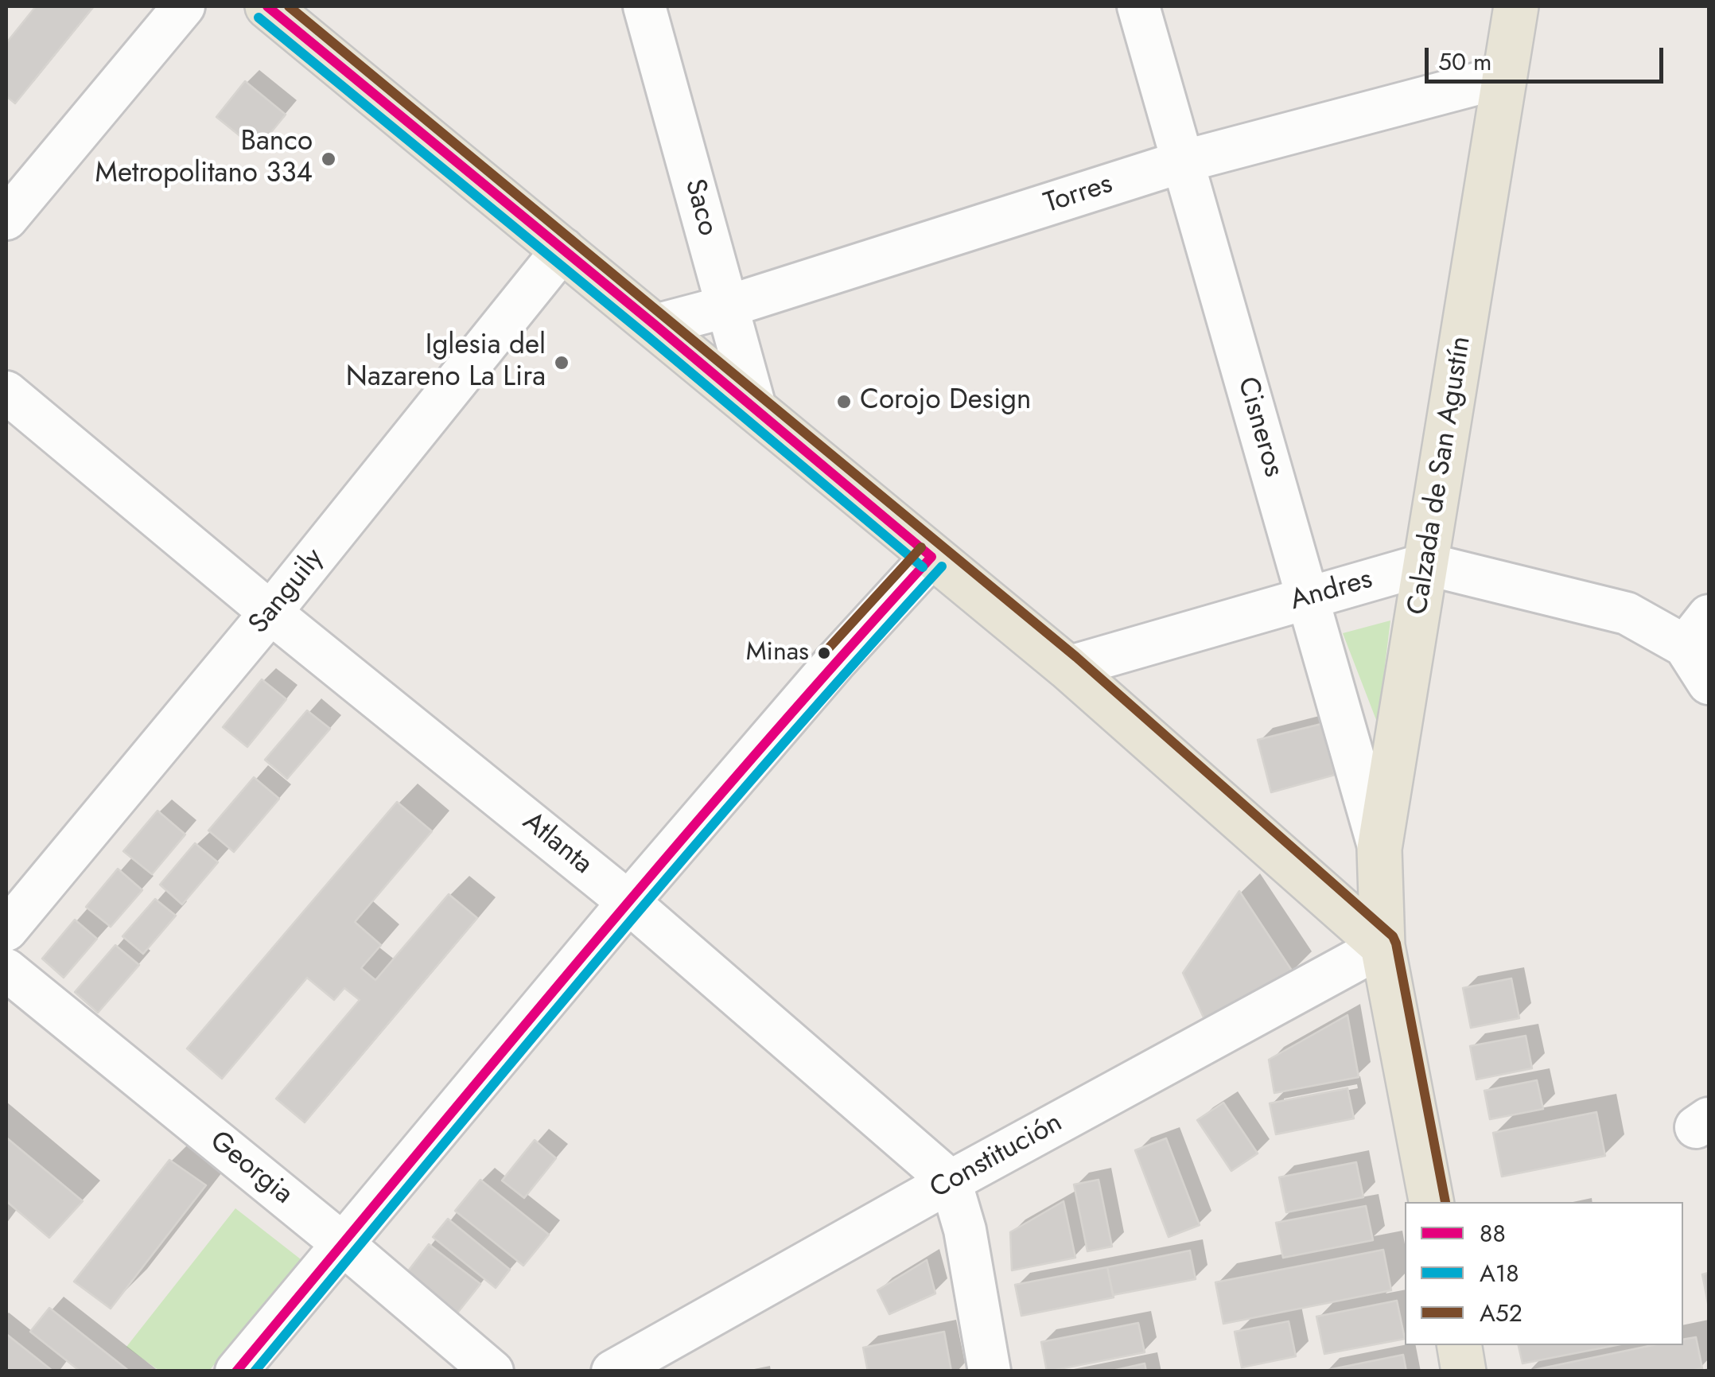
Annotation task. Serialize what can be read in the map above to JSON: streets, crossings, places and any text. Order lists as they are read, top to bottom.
{
  "streets": {
    "main road": ["Calzada de San Agustín"],
    "street": [
      "Torres",
      "Saco",
      "Cisneros",
      "Andres",
      "Sanguily",
      "Atlanta",
      "Constitución",
      "Georgia"
    ]
  },
  "crossings": [
    ["Torres", "Saco"],
    ["Torres", "Cisneros"],
    ["Torres", "Calzada de San Agustín"],
    ["Cisneros", "Calzada de San Agustín"],
    ["Cisneros", "Andres"],
    ["Calzada de San Agustín", "Andres"],
    ["Calzada de San Agustín", "Constitución"],
    ["Sanguily", "Atlanta"],
    ["Atlanta", "Constitución"]
  ],
  "places": [
    "Banco Metropolitano 334",
    "Iglesia del Nazareno La Lira",
    "Corojo Design",
    "Minas"
  ],
  "lines": ["transit line 88", "transit line A52", "transit line A18"],
  "legend": ["88", "A18", "A52"],
  "scale_bar": "50 m"
}
